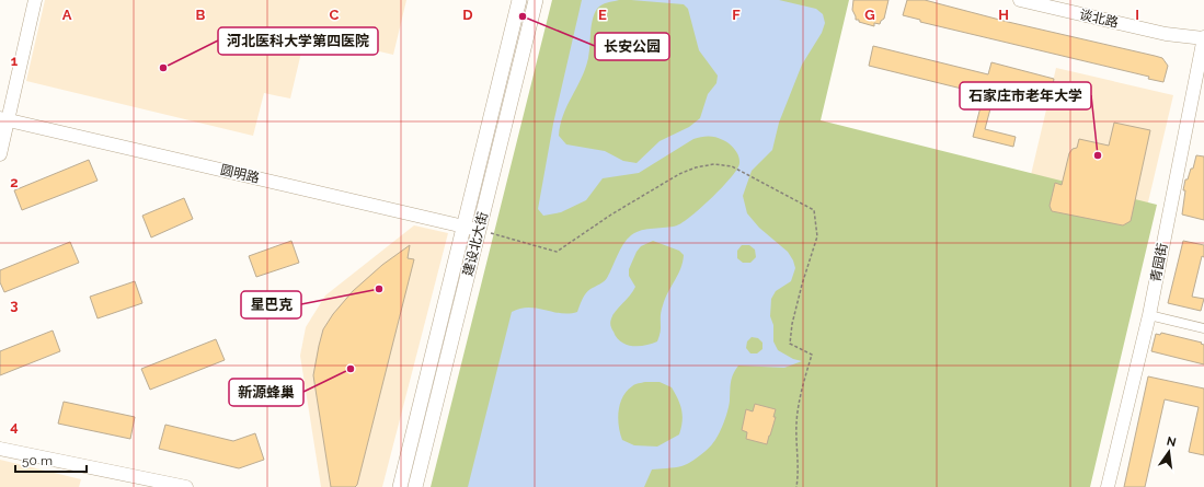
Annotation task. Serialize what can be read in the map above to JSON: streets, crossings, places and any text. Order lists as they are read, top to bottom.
{
  "streets": {
    "main road": ["建设北大街"],
    "street": ["谈北路", "圆明路", "青园街"]
  },
  "crossings": [
    ["谈北路", "青园街"],
    ["圆明路", "建设北大街"]
  ],
  "places": [
    "长安公园",
    "河北医科大学第四医院",
    "石家庄市老年大学",
    "星巴克",
    "新源蜂巢"
  ],
  "scale_bar": "50 m",
  "north": "top",
  "grid": {
    "columns": [
      "A",
      "B",
      "C",
      "D",
      "E",
      "F",
      "G",
      "H",
      "I"
    ],
    "rows": [
      "1",
      "2",
      "3",
      "4"
    ]
  }
}
